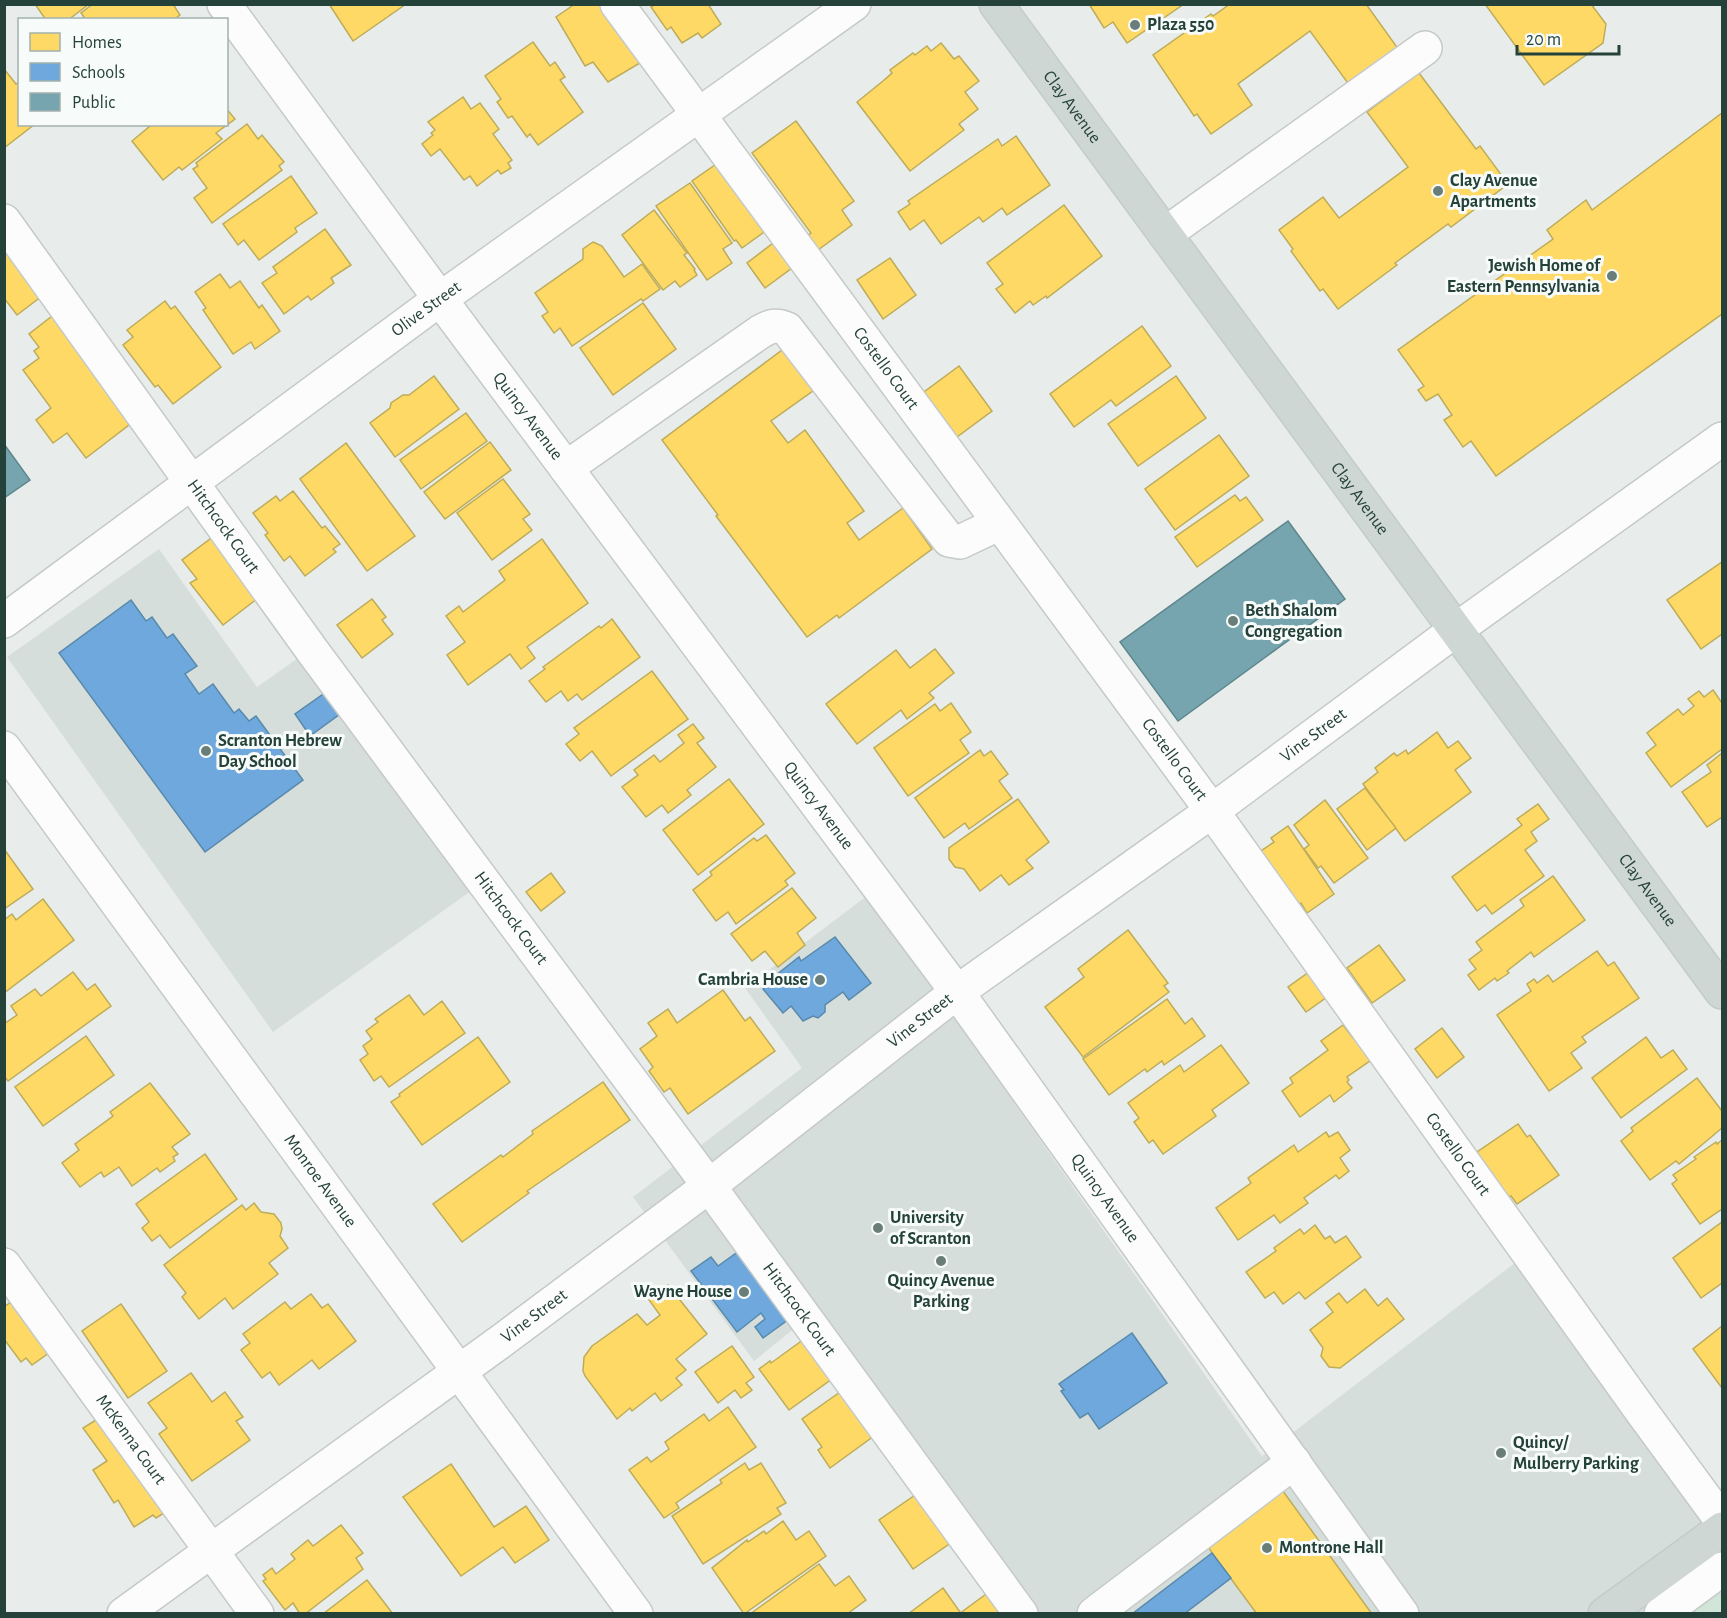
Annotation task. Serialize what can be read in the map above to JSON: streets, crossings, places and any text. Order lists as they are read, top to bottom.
{
  "streets": {
    "main road": ["Clay Avenue"],
    "street": [
      "Olive Street",
      "Costello Court",
      "Quincy Avenue",
      "Hitchcock Court",
      "Vine Street",
      "Monroe Avenue",
      "McKenna Court"
    ]
  },
  "crossings": [
    ["Clay Avenue", "Vine Street"],
    ["Olive Street", "Costello Court"],
    ["Olive Street", "Quincy Avenue"],
    ["Olive Street", "Hitchcock Court"],
    ["Costello Court", "Vine Street"],
    ["Quincy Avenue", "Vine Street"],
    ["Hitchcock Court", "Vine Street"],
    ["Vine Street", "Monroe Avenue"],
    ["Vine Street", "McKenna Court"]
  ],
  "places": [
    "Plaza 550",
    "Clay Avenue Apartments",
    "Jewish Home of Eastern Pennsylvania",
    "Beth Shalom Congregation",
    "Scranton Hebrew Day School",
    "Cambria House",
    "University of Scranton",
    "Quincy Avenue Parking",
    "Wayne House",
    "Quincy/ Mulberry Parking",
    "Montrone Hall"
  ],
  "legend": ["Homes", "Schools", "Public"],
  "scale_bar": "20 m"
}
